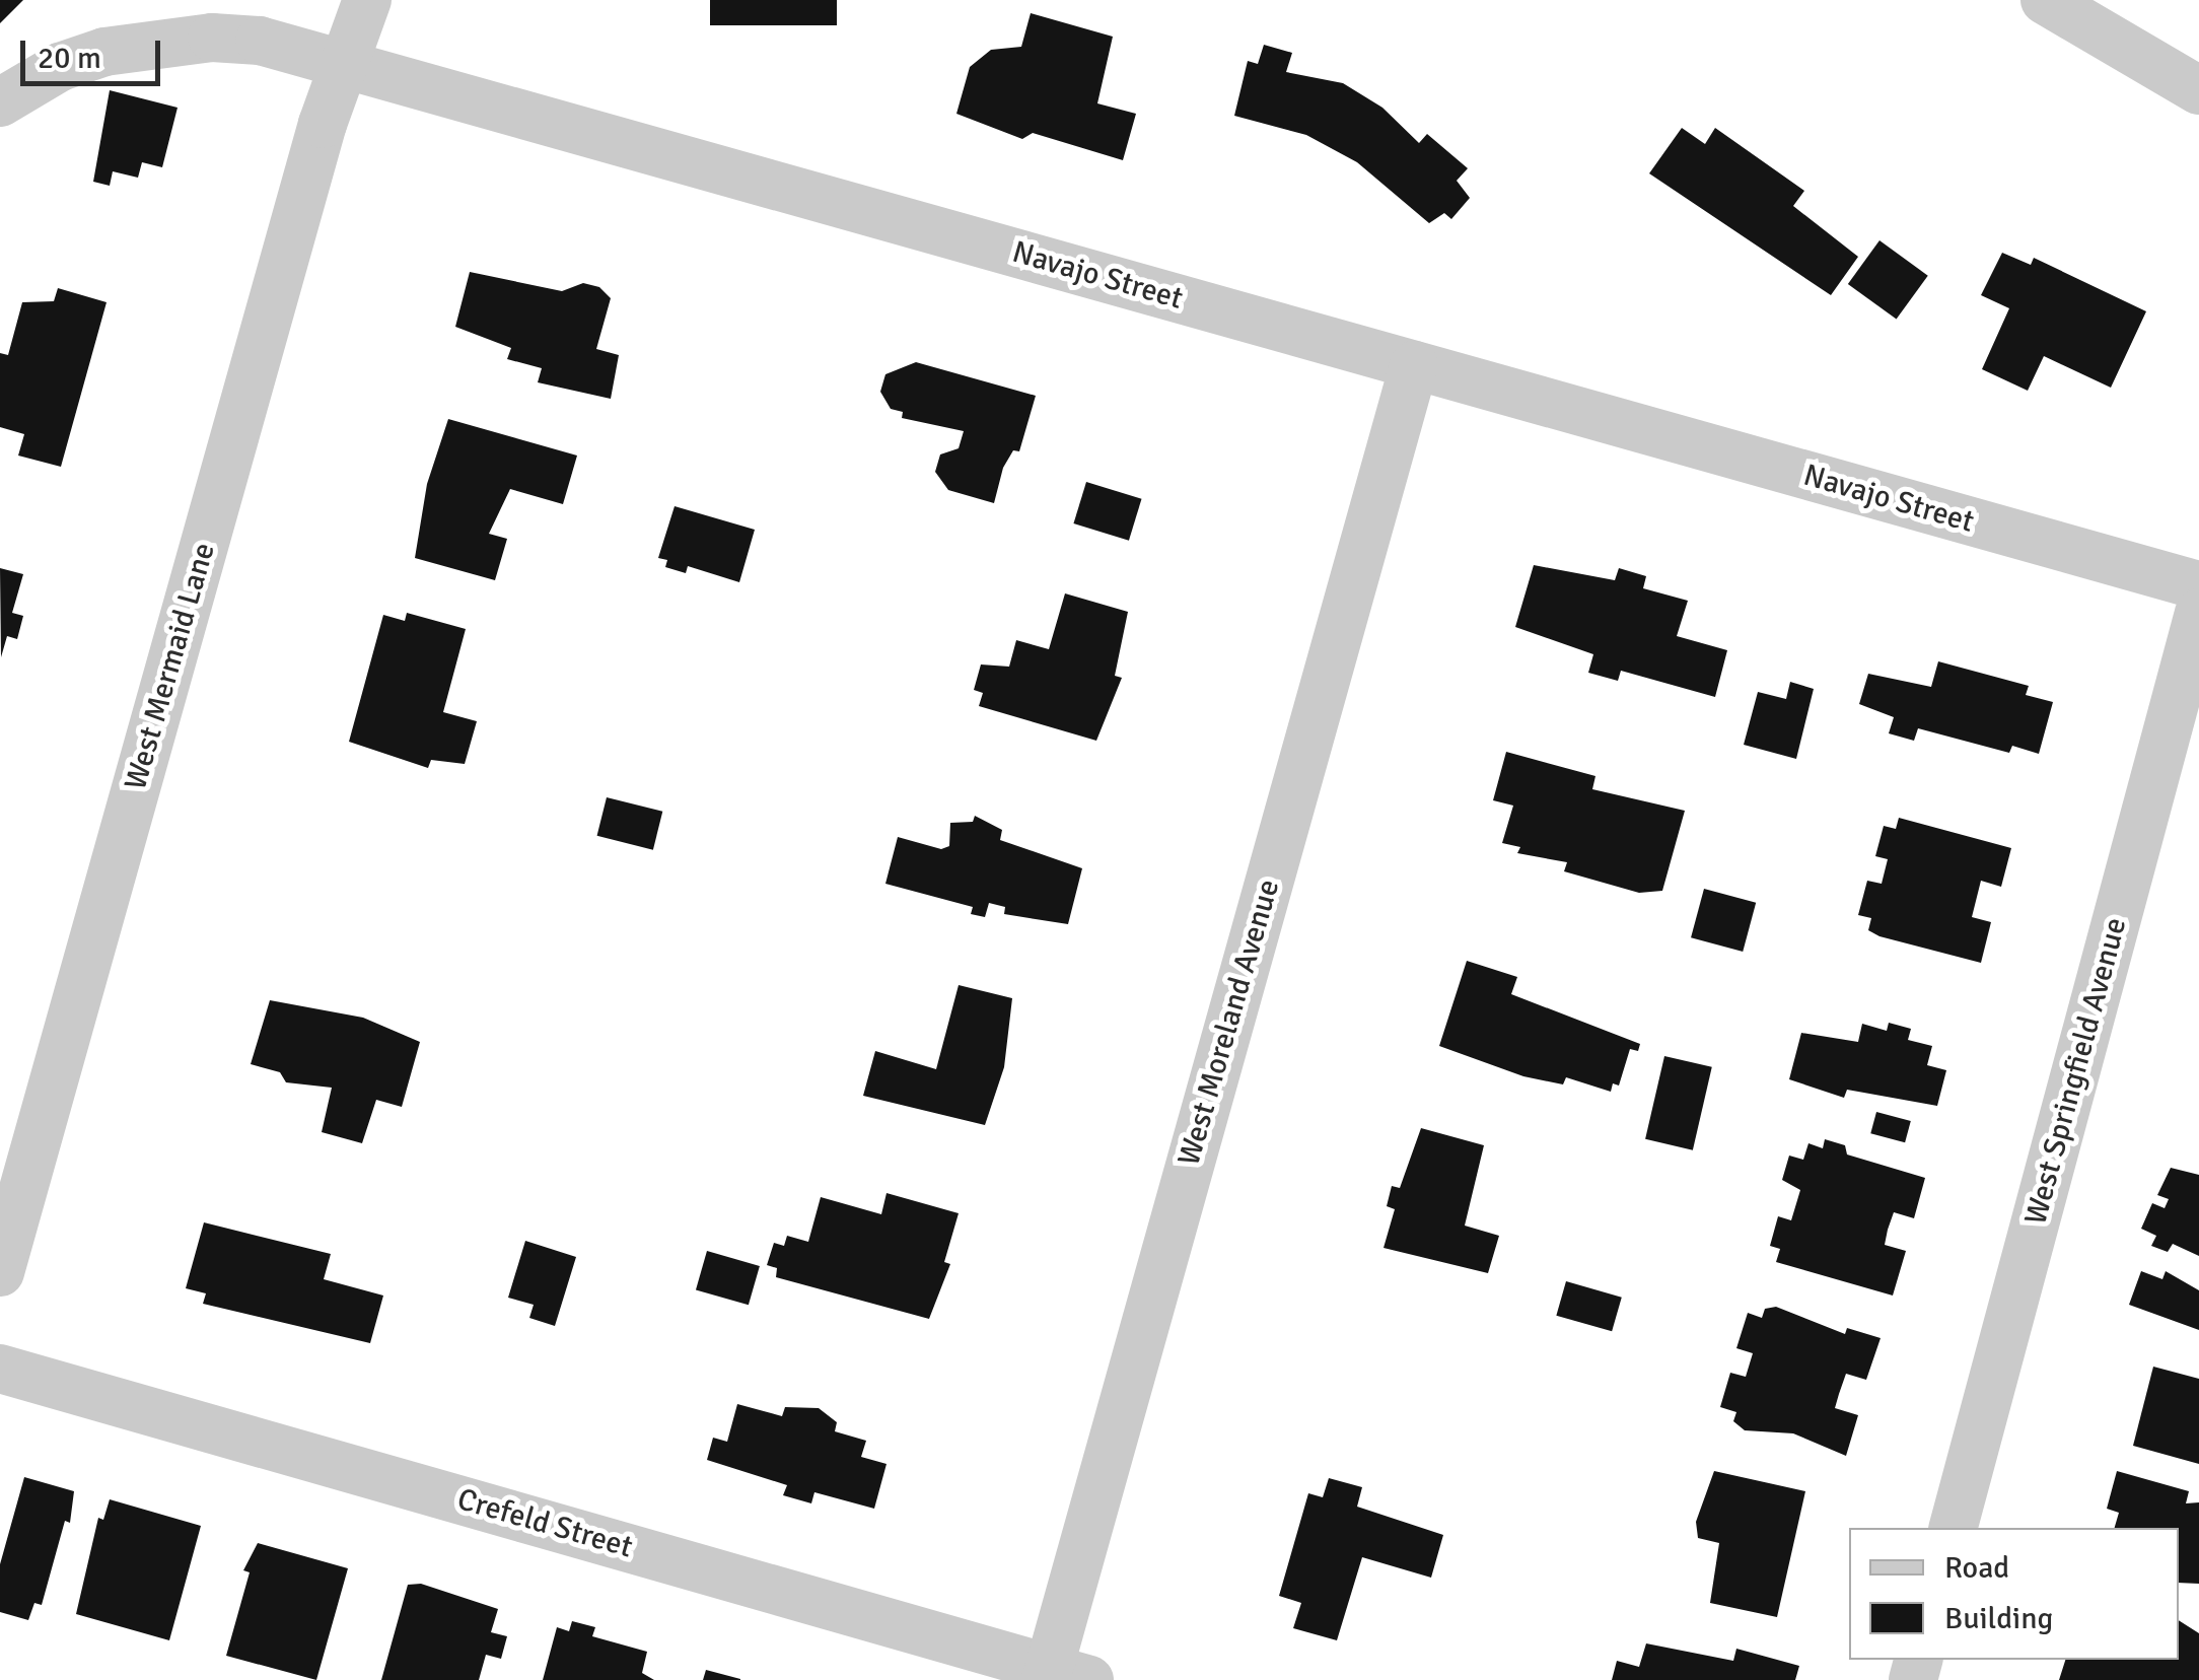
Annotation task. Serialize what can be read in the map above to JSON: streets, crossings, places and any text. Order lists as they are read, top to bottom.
{
  "streets": {
    "street": [
      "Navajo Street",
      "West Mermaid Lane",
      "West Moreland Avenue",
      "West Springfield Avenue",
      "Crefeld Street"
    ]
  },
  "crossings": [
    ["Navajo Street", "West Mermaid Lane"],
    ["Navajo Street", "West Moreland Avenue"],
    ["West Moreland Avenue", "Crefeld Street"]
  ],
  "legend": ["Road", "Building"],
  "scale_bar": "20 m"
}
